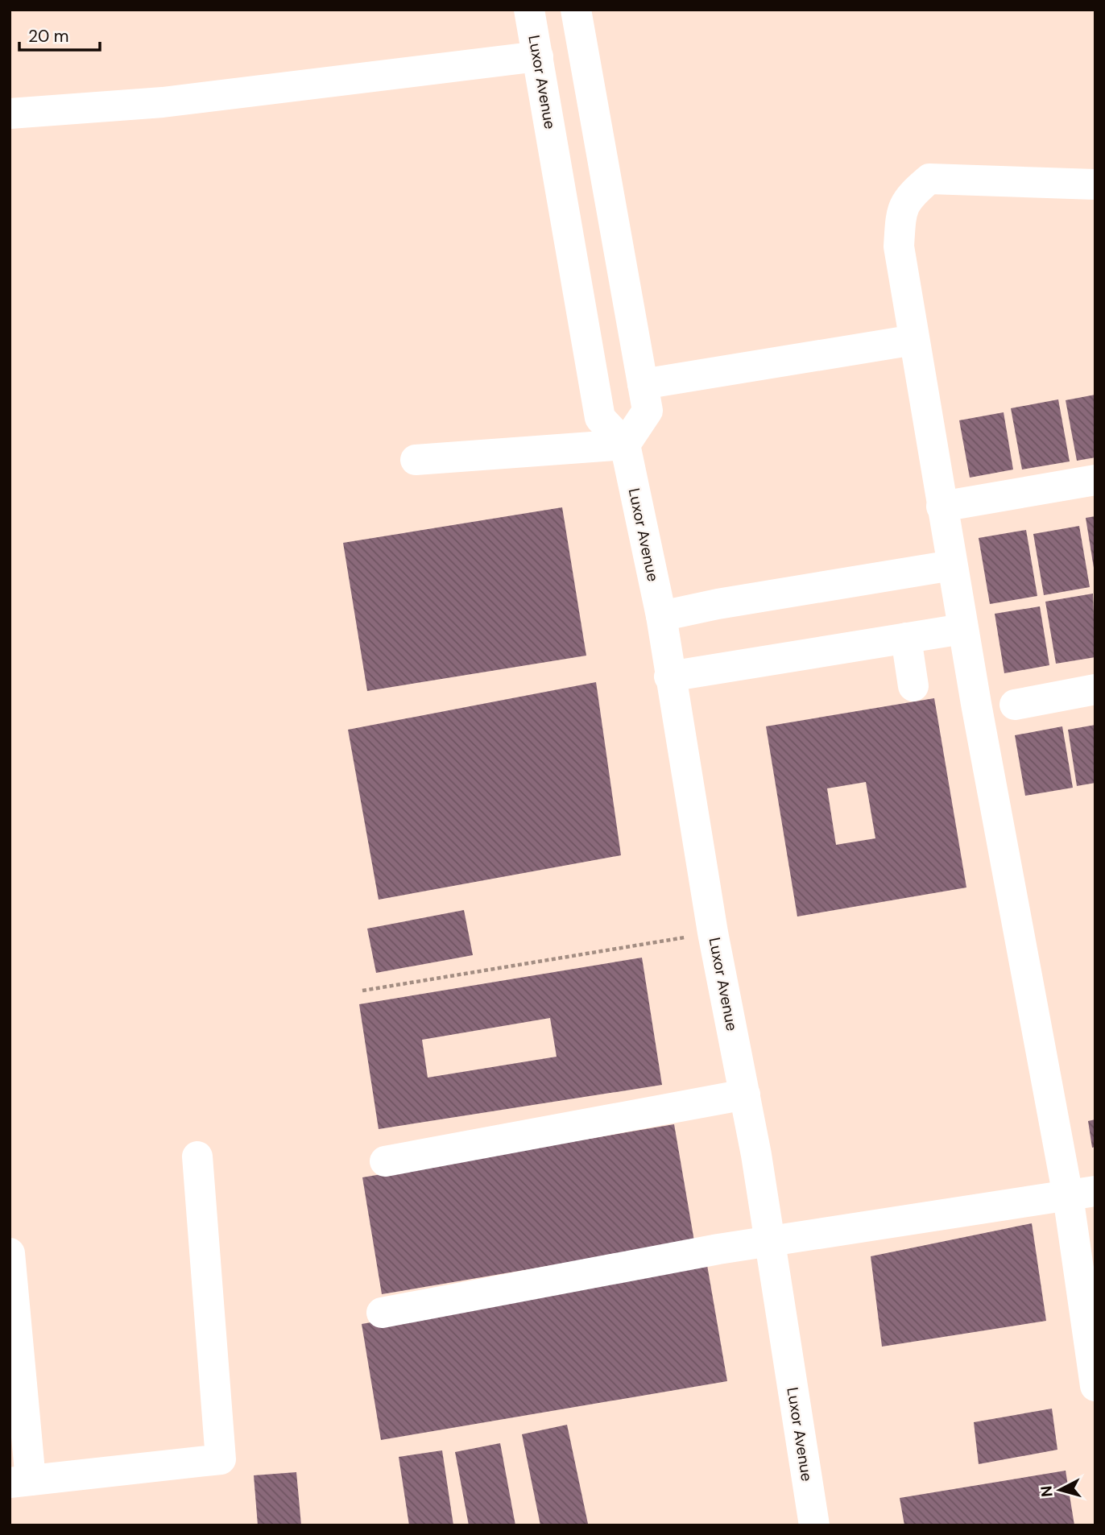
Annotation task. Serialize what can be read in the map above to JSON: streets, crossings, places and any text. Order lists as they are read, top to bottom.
{
  "streets": {
    "street": ["Luxor Avenue"]
  },
  "scale_bar": "20 m",
  "north": "left"
}
